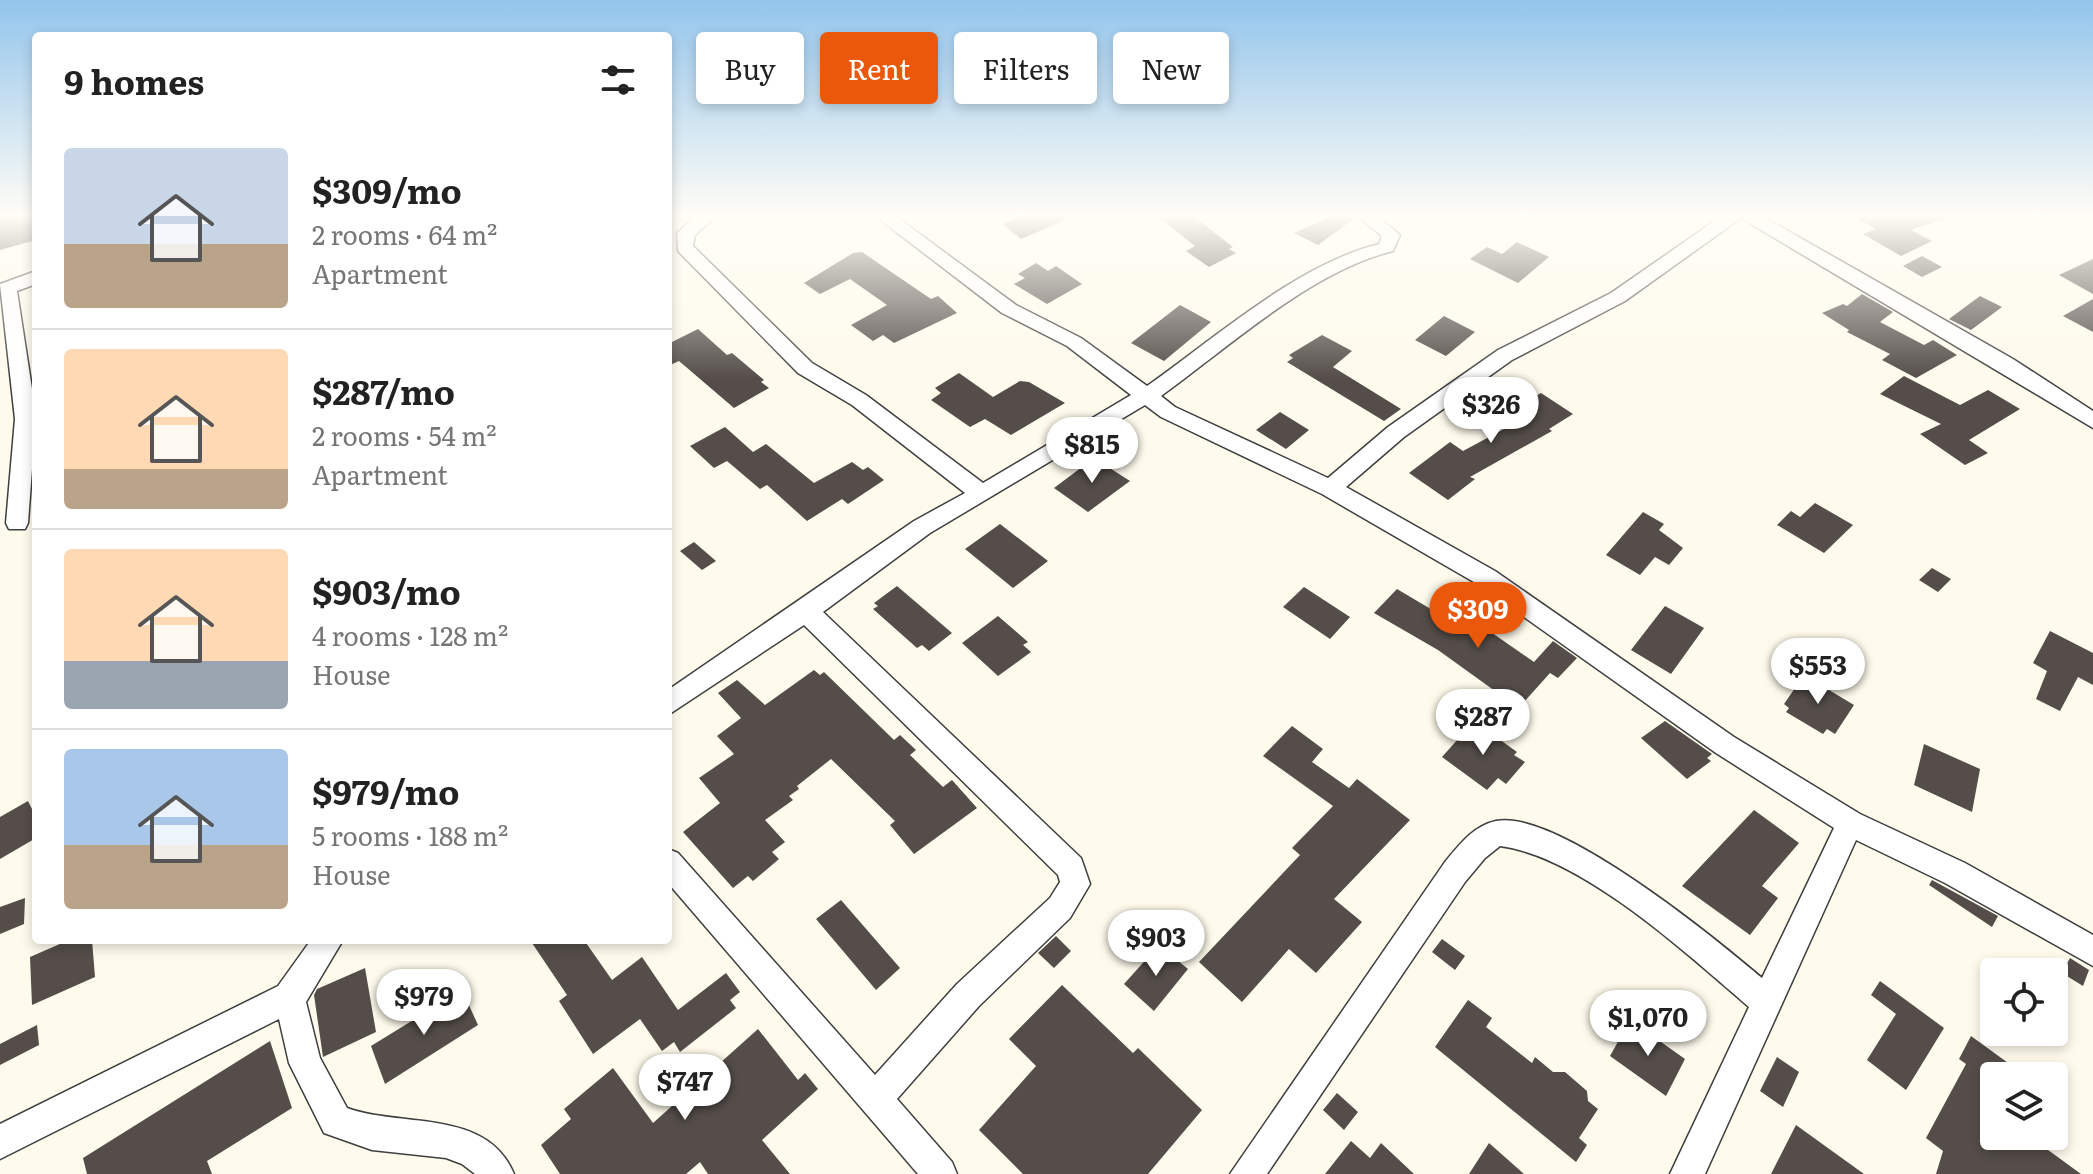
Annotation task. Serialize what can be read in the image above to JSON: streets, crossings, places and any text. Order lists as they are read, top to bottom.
{
  "page": {
    "chip": [
      "Buy",
      "Rent",
      "Filters",
      "New"
    ],
    "heading": "9 homes",
    "list": [
      {
        "name": "$309/mo",
        "note": "2 rooms · 64 m² · Apartment"
      },
      {
        "name": "$287/mo",
        "note": "2 rooms · 54 m² · Apartment"
      },
      {
        "name": "$903/mo",
        "note": "4 rooms · 128 m² · House"
      },
      {
        "name": "$979/mo",
        "note": "5 rooms · 188 m² · House"
      }
    ],
    "price": [
      "$326",
      "$815",
      "$309",
      "$553",
      "$287",
      "$903",
      "$979",
      "$1,070",
      "$747"
    ]
  }
}
